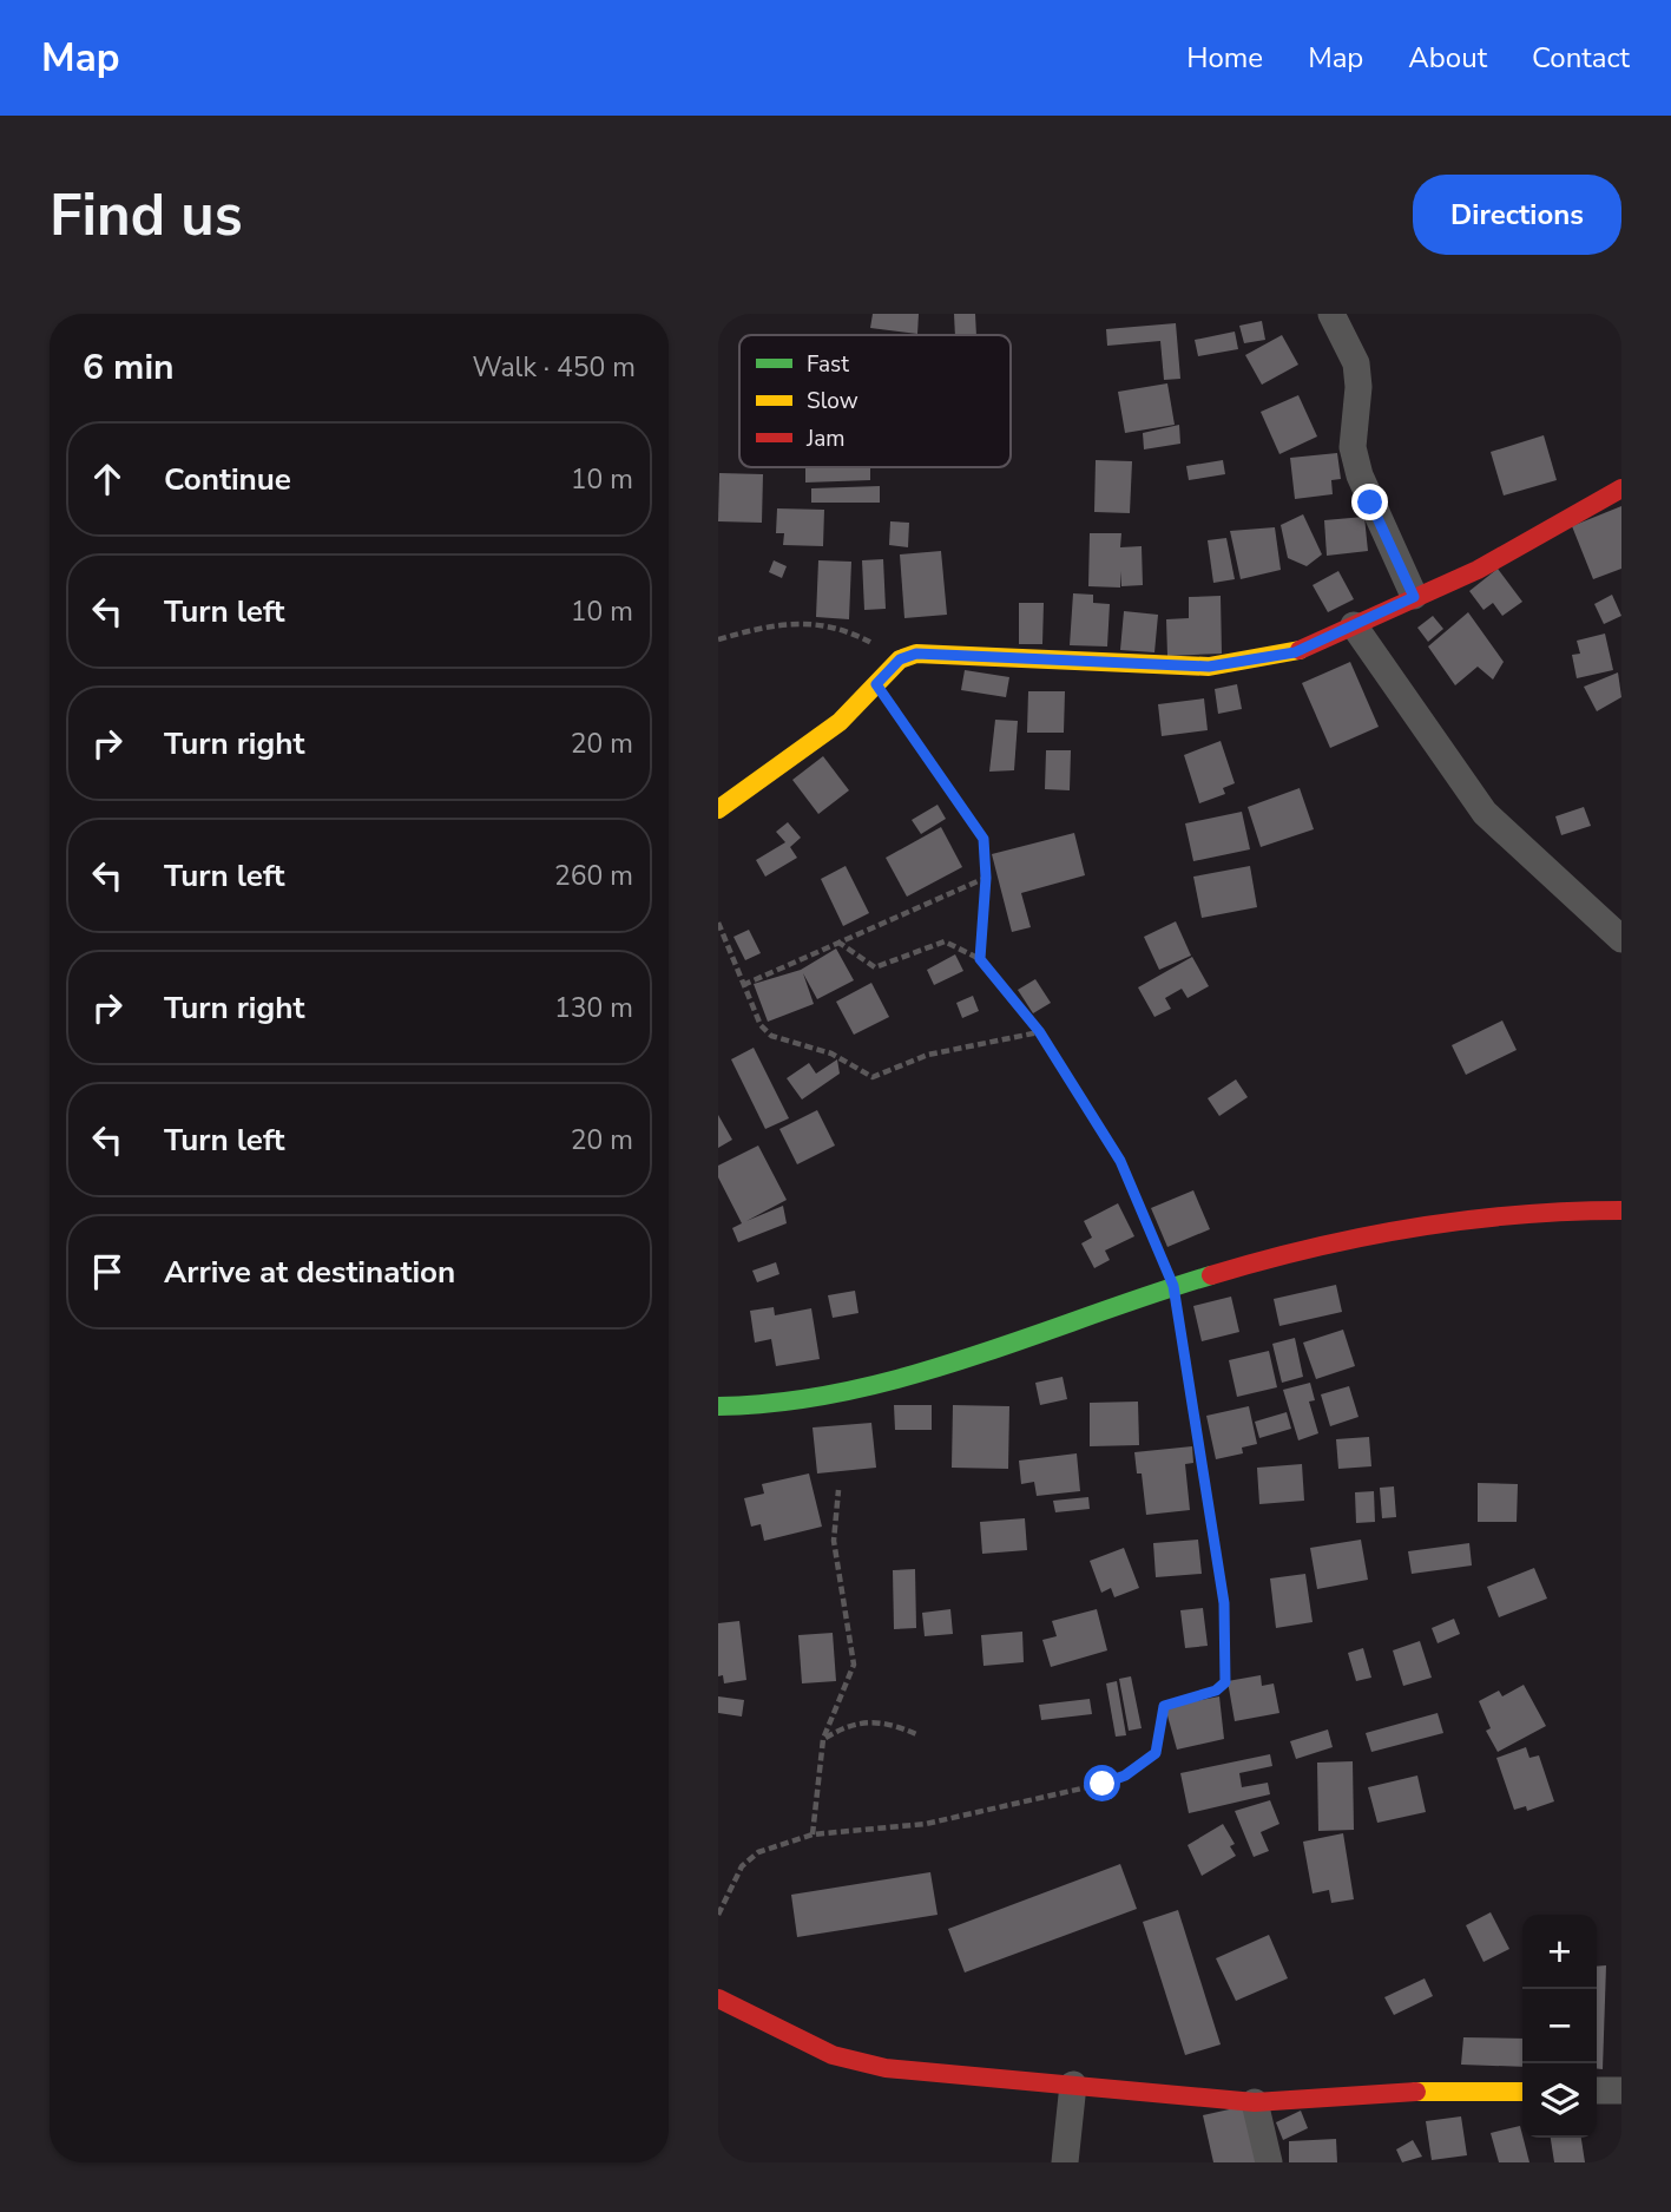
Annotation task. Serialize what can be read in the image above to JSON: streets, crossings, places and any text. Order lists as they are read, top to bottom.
{
  "legend": ["Fast", "Slow", "Jam"],
  "page": {
    "header": "Map",
    "nav": [
      "Home",
      "Map",
      "About",
      "Contact"
    ],
    "buttons": "Directions",
    "title": "Find us",
    "heading": ["6 min", "Walk · 450 m"],
    "list": [
      ["Continue", "10 m"],
      ["Turn left", "10 m"],
      ["Turn right", "20 m"],
      ["Turn left", "260 m"],
      ["Turn right", "130 m"],
      ["Turn left", "20 m"],
      "Arrive at destination"
    ],
    "map_buttons": ["+", "−"]
  }
}
